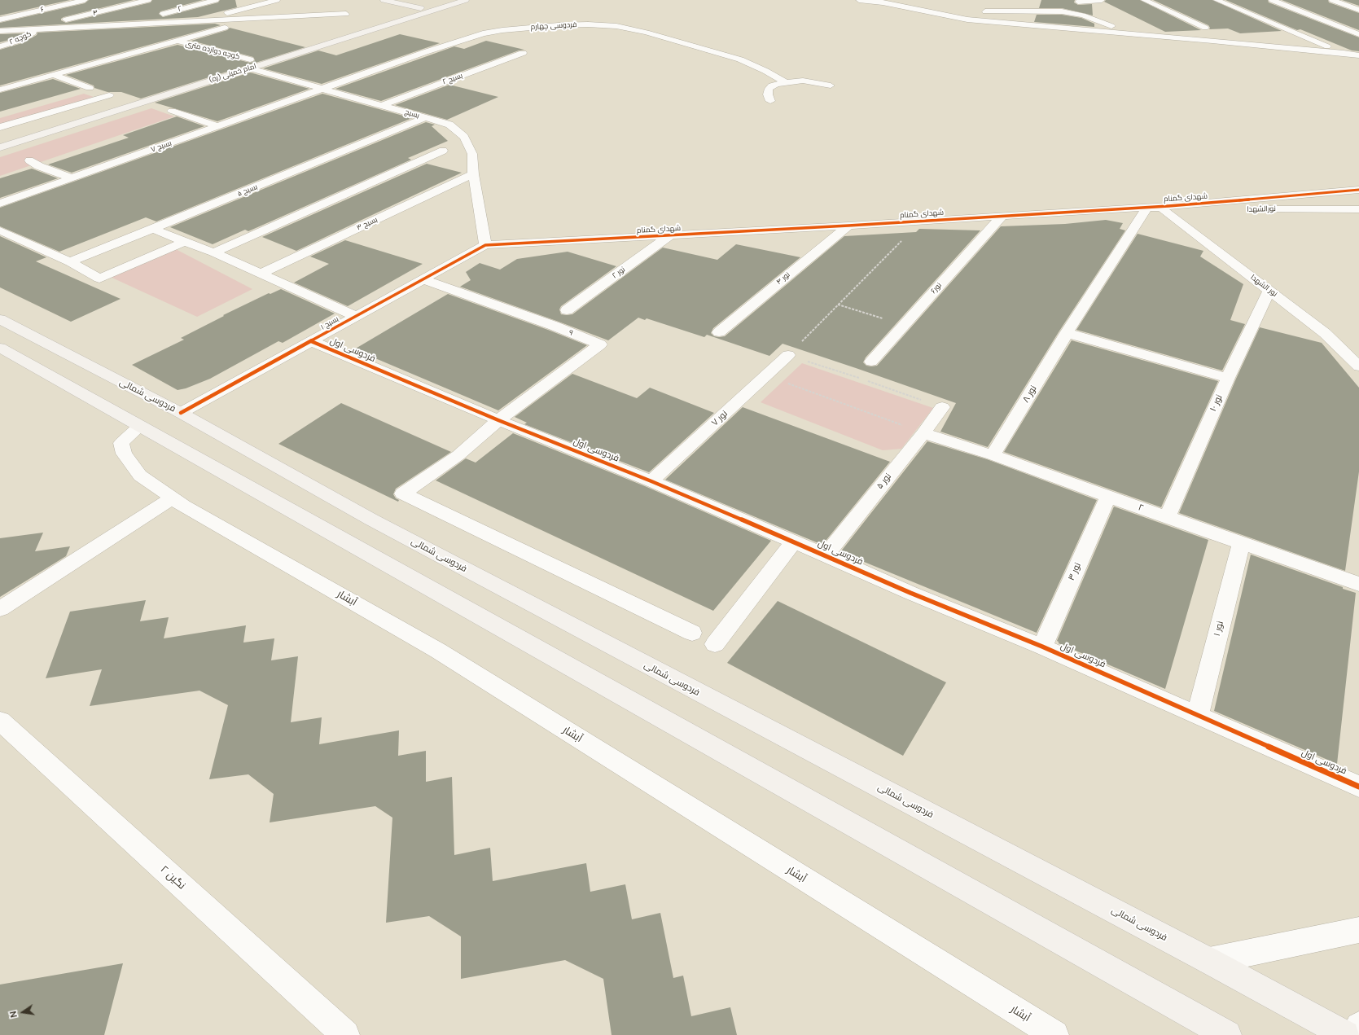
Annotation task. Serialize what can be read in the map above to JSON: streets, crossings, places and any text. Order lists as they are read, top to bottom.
{
  "streets": {
    "main road": ["امام خمینی (ره)", "فردوسی شمالی"],
    "street": [
      "۲",
      "۶",
      "۴",
      "فردوسی چهارم",
      "کوچه ۲",
      "کوچه دوازده متری",
      "بسیج ۲",
      "بسیج",
      "بسیج ۷",
      "بسیج ۵",
      "شهدای گمنام",
      "نورالشهدا",
      "بسیج ۳",
      "نور ۲",
      "نور ۴",
      "نور الشهدا",
      "نور۶",
      "بسیج ۱",
      "۹",
      "فردوسی اول",
      "نور ۸",
      "نور ۱۰",
      "نور ۷",
      "نور ۵",
      "نور ۳",
      "آبشار",
      "نور ۱",
      "نگین ۲"
    ]
  },
  "crossings": [
    ["۲", "نور ۸"],
    ["۲", "نور ۱۰"],
    ["۲", "نور ۵"],
    ["۲", "نور ۳"],
    ["۲", "نور ۱"],
    ["۴", "کوچه ۲"],
    ["فردوسی چهارم", "بسیج"],
    ["فردوسی چهارم", "بسیج ۷"],
    ["کوچه دوازده متری", "امام خمینی (ره)"],
    ["کوچه دوازده متری", "بسیج"],
    ["امام خمینی (ره)", "بسیج"],
    ["بسیج ۲", "بسیج"],
    ["بسیج", "بسیج ۷"],
    ["بسیج", "بسیج ۵"],
    ["بسیج", "شهدای گمنام"],
    ["بسیج", "بسیج ۳"],
    ["بسیج", "بسیج ۱"],
    ["شهدای گمنام", "نور ۲"],
    ["شهدای گمنام", "نور ۴"],
    ["شهدای گمنام", "نور۶"],
    ["شهدای گمنام", "بسیج ۱"],
    ["شهدای گمنام", "نور ۸"],
    ["نورالشهدا", "نور الشهدا"],
    ["نور الشهدا", "نور ۱۰"],
    ["بسیج ۱", "۹"],
    ["بسیج ۱", "فردوسی اول"],
    ["بسیج ۱", "فردوسی شمالی"],
    ["۹", "فردوسی اول"],
    ["فردوسی اول", "نور ۷"],
    ["فردوسی اول", "نور ۵"],
    ["فردوسی اول", "نور ۳"],
    ["فردوسی اول", "نور ۱"]
  ],
  "north": "left"
}
